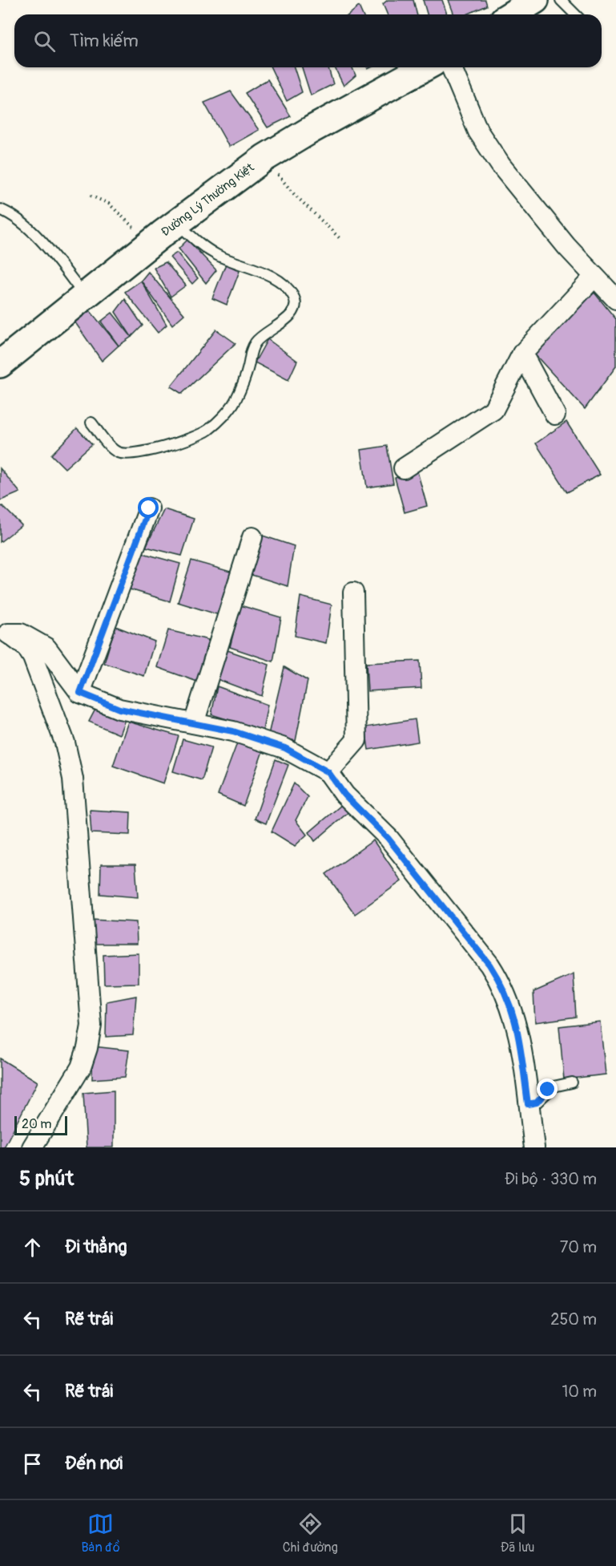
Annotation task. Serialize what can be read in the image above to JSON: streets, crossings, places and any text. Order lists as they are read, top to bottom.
{
  "streets": {
    "main road": ["Đường Lý Thường Kiệt"]
  },
  "scale_bar": "20 m",
  "page": {
    "search": "Tìm kiếm",
    "scale": "20 m",
    "heading": ["5 phút", "Đi bộ · 330 m"],
    "list": [
      ["Đi thẳng", "70 m"],
      ["Rẽ trái", "250 m"],
      ["Rẽ trái", "10 m"],
      "Đến nơi"
    ],
    "nav": ["Bản đồ", "Chỉ đường", "Đã lưu"]
  }
}
